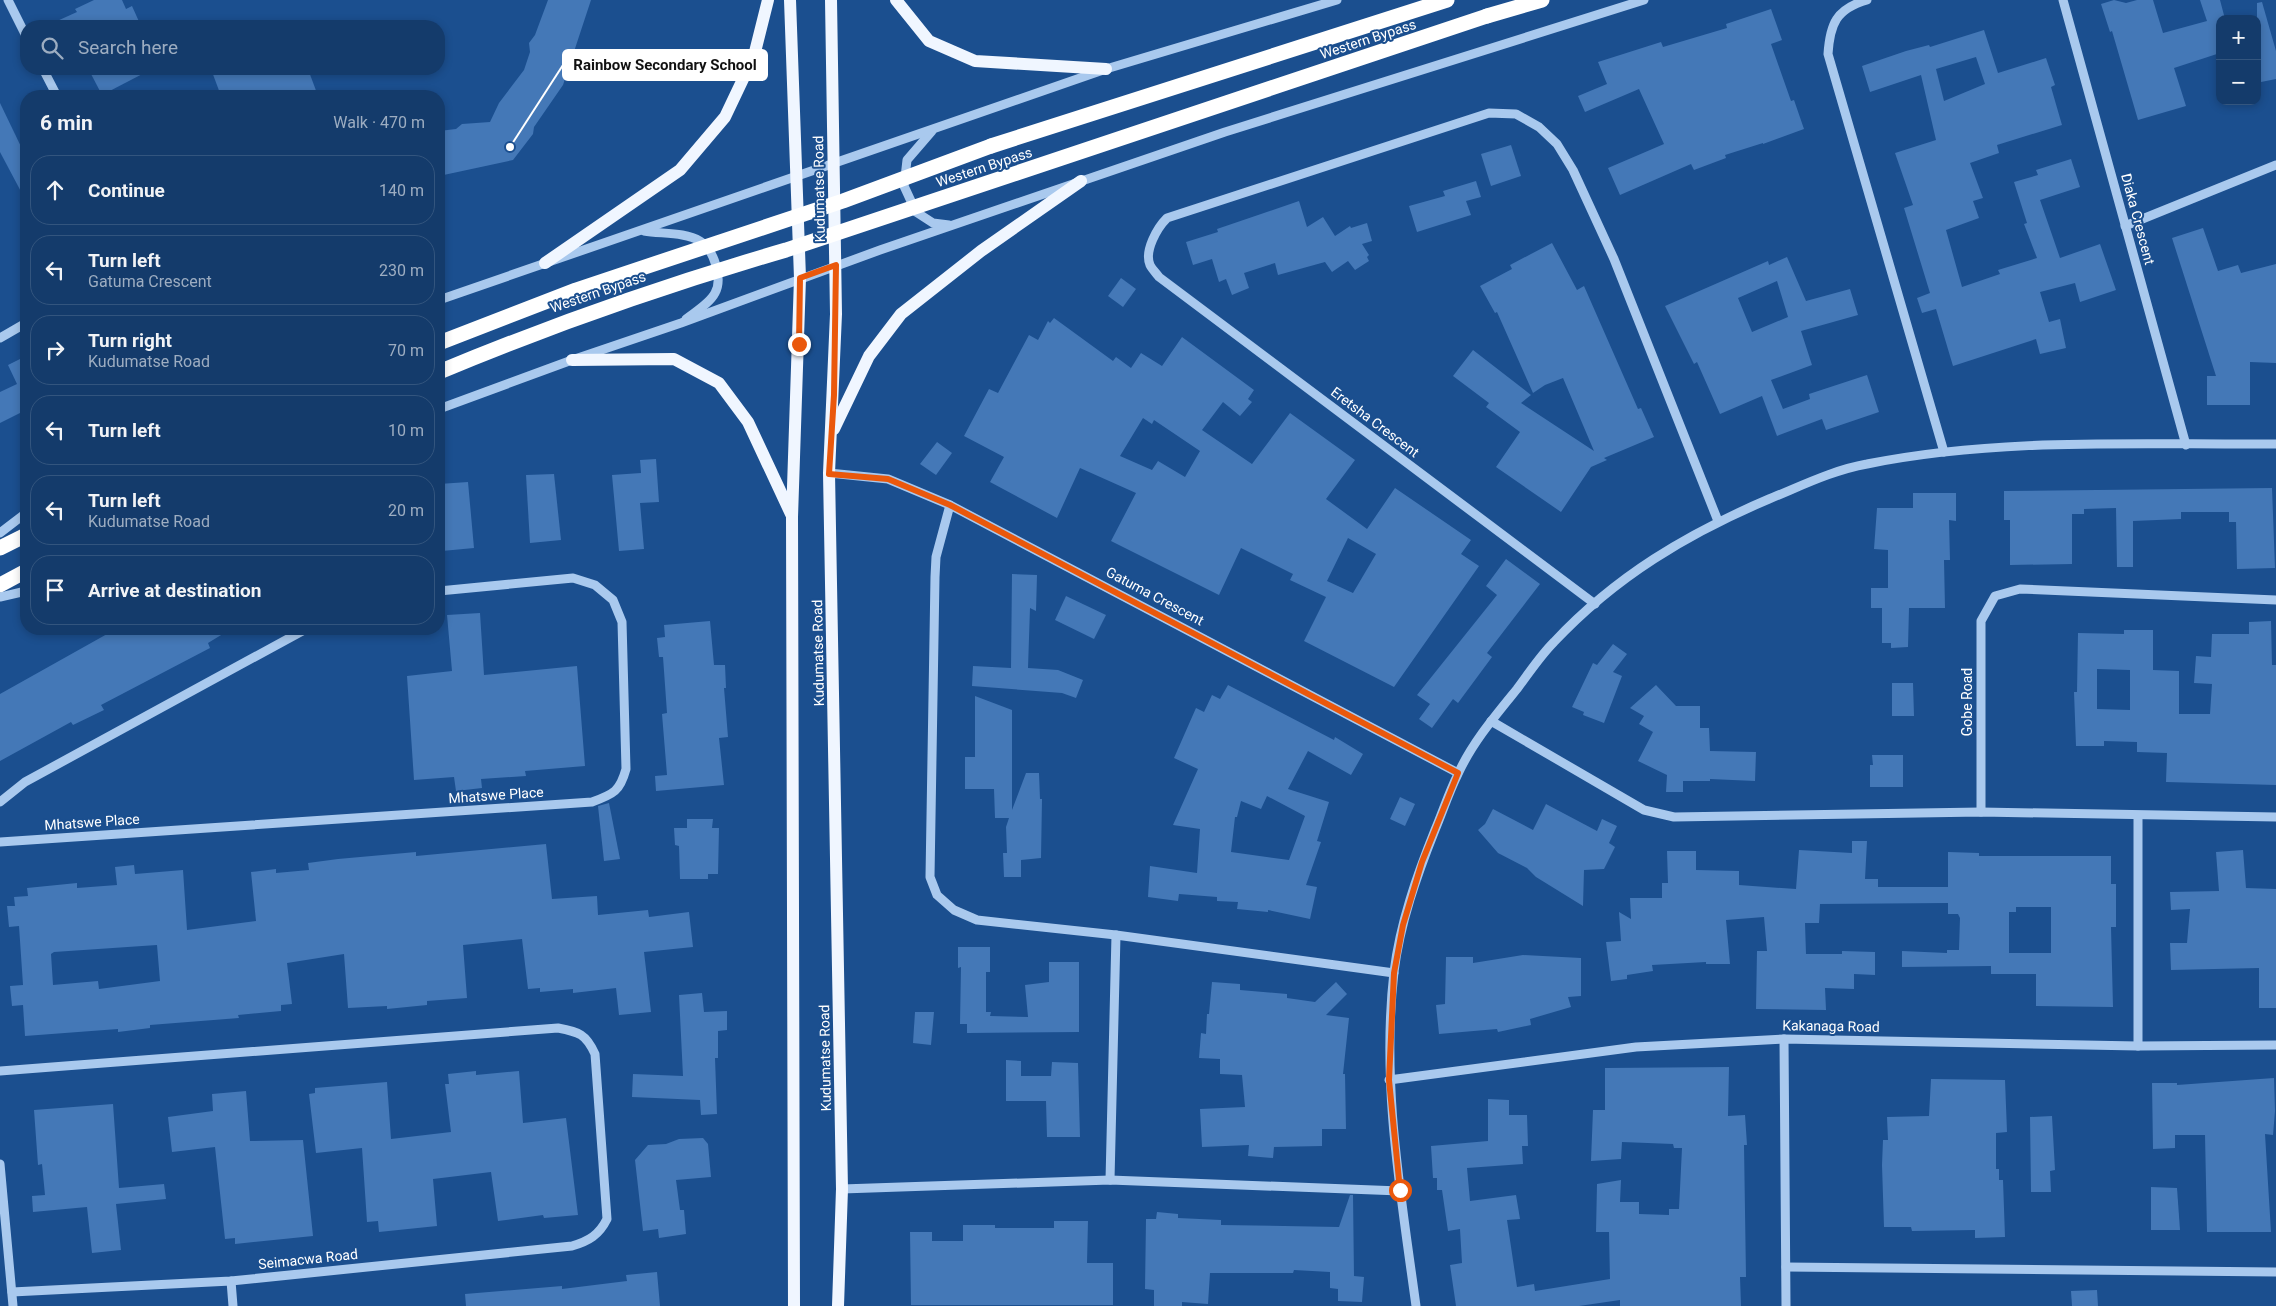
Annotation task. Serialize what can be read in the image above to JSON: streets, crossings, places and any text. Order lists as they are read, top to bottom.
{
  "streets": {
    "highway": ["Western Bypass"],
    "main road": ["Kudumatse Road"],
    "street": [
      "Diaka Crescent",
      "Eretsha Crescent",
      "Gatuma Crescent",
      "Gobe Road",
      "Mhatswe Place",
      "Kakanaga Road",
      "Seimacwa Road"
    ]
  },
  "crossings": [
    ["Kudumatse Road", "Gatuma Crescent"]
  ],
  "places": ["Rainbow Secondary School"],
  "page": {
    "map_buttons": ["+", "−"],
    "search": "Search here",
    "heading": ["6 min", "Walk · 470 m"],
    "list": [
      ["Continue", "140 m"],
      ["Turn left", "Gatuma Crescent", "230 m"],
      ["Turn right", "Kudumatse Road", "70 m"],
      ["Turn left", "10 m"],
      ["Turn left", "Kudumatse Road", "20 m"],
      "Arrive at destination"
    ]
  }
}
